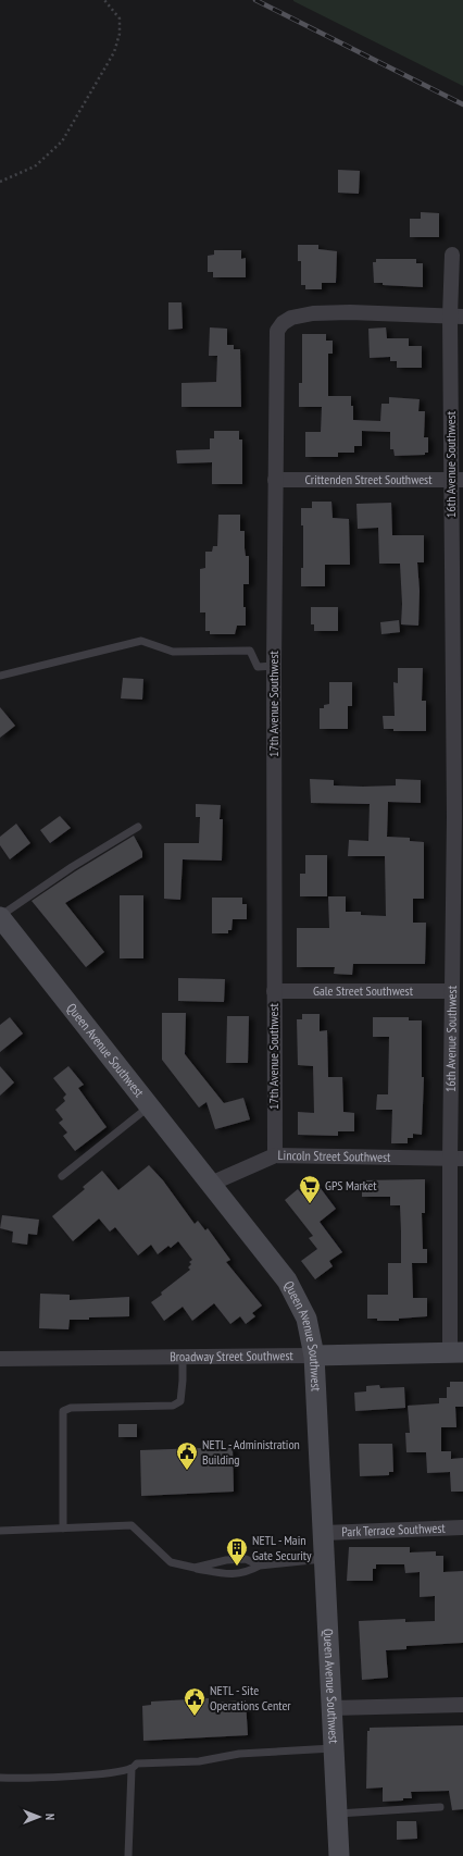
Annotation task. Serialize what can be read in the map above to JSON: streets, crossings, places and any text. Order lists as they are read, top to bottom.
{
  "streets": {
    "main road": ["Queen Avenue Southwest", "Broadway Street Southwest"],
    "street": [
      "16th Avenue Southwest",
      "Crittenden Street Southwest",
      "17th Avenue Southwest",
      "Gale Street Southwest",
      "Lincoln Street Southwest",
      "Park Terrace Southwest"
    ]
  },
  "crossings": [
    ["16th Avenue Southwest", "Crittenden Street Southwest"],
    ["16th Avenue Southwest", "17th Avenue Southwest"],
    ["16th Avenue Southwest", "Gale Street Southwest"],
    ["16th Avenue Southwest", "Lincoln Street Southwest"],
    ["16th Avenue Southwest", "Broadway Street Southwest"],
    ["Crittenden Street Southwest", "17th Avenue Southwest"],
    ["17th Avenue Southwest", "Gale Street Southwest"],
    ["17th Avenue Southwest", "Lincoln Street Southwest"],
    ["Queen Avenue Southwest", "Lincoln Street Southwest"],
    ["Queen Avenue Southwest", "Broadway Street Southwest"],
    ["Queen Avenue Southwest", "Park Terrace Southwest"]
  ],
  "places": {
    "supermarket": ["GPS Market"],
    "public building": ["NETL - Administration Building", "NETL - Site Operations Center"],
    "building": ["NETL - Main Gate Security"]
  },
  "north": "right"
}
